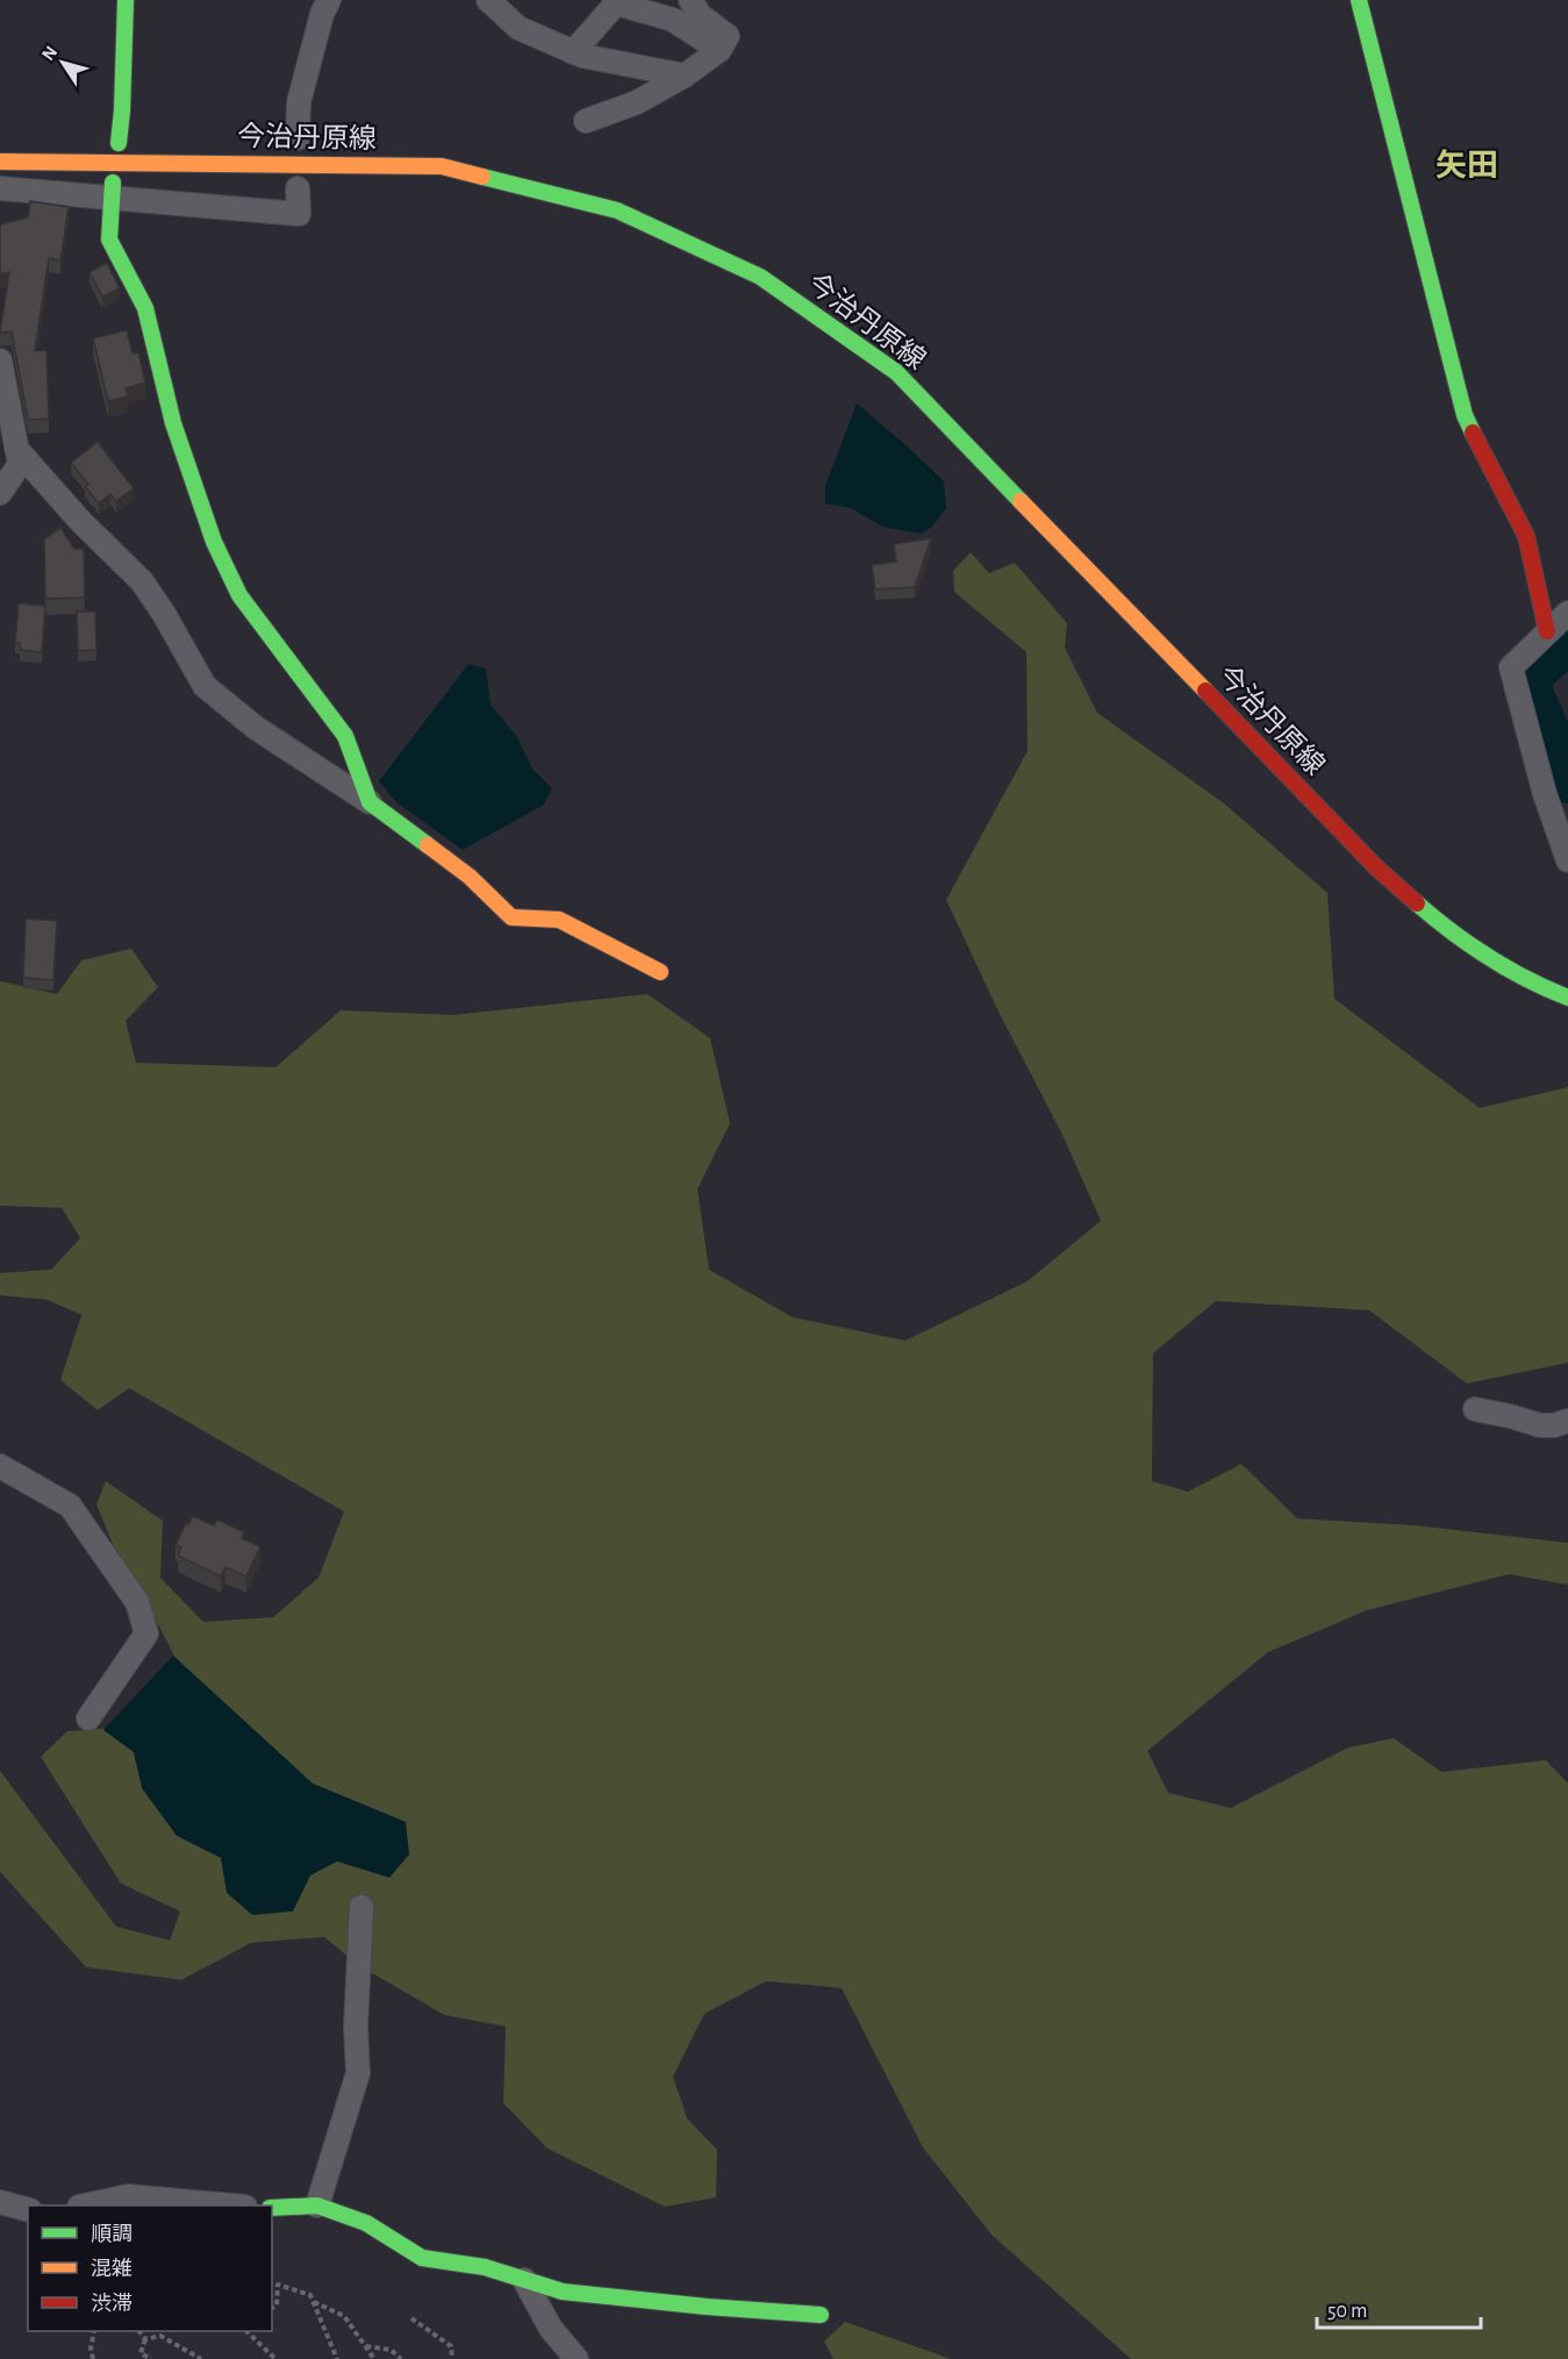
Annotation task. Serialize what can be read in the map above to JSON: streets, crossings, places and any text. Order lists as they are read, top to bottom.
{
  "streets": {
    "street": ["今治丹原線"]
  },
  "districts": ["矢田"],
  "legend": ["順調", "混雑", "渋滞"],
  "scale_bar": "50 m",
  "north": "top left"
}
